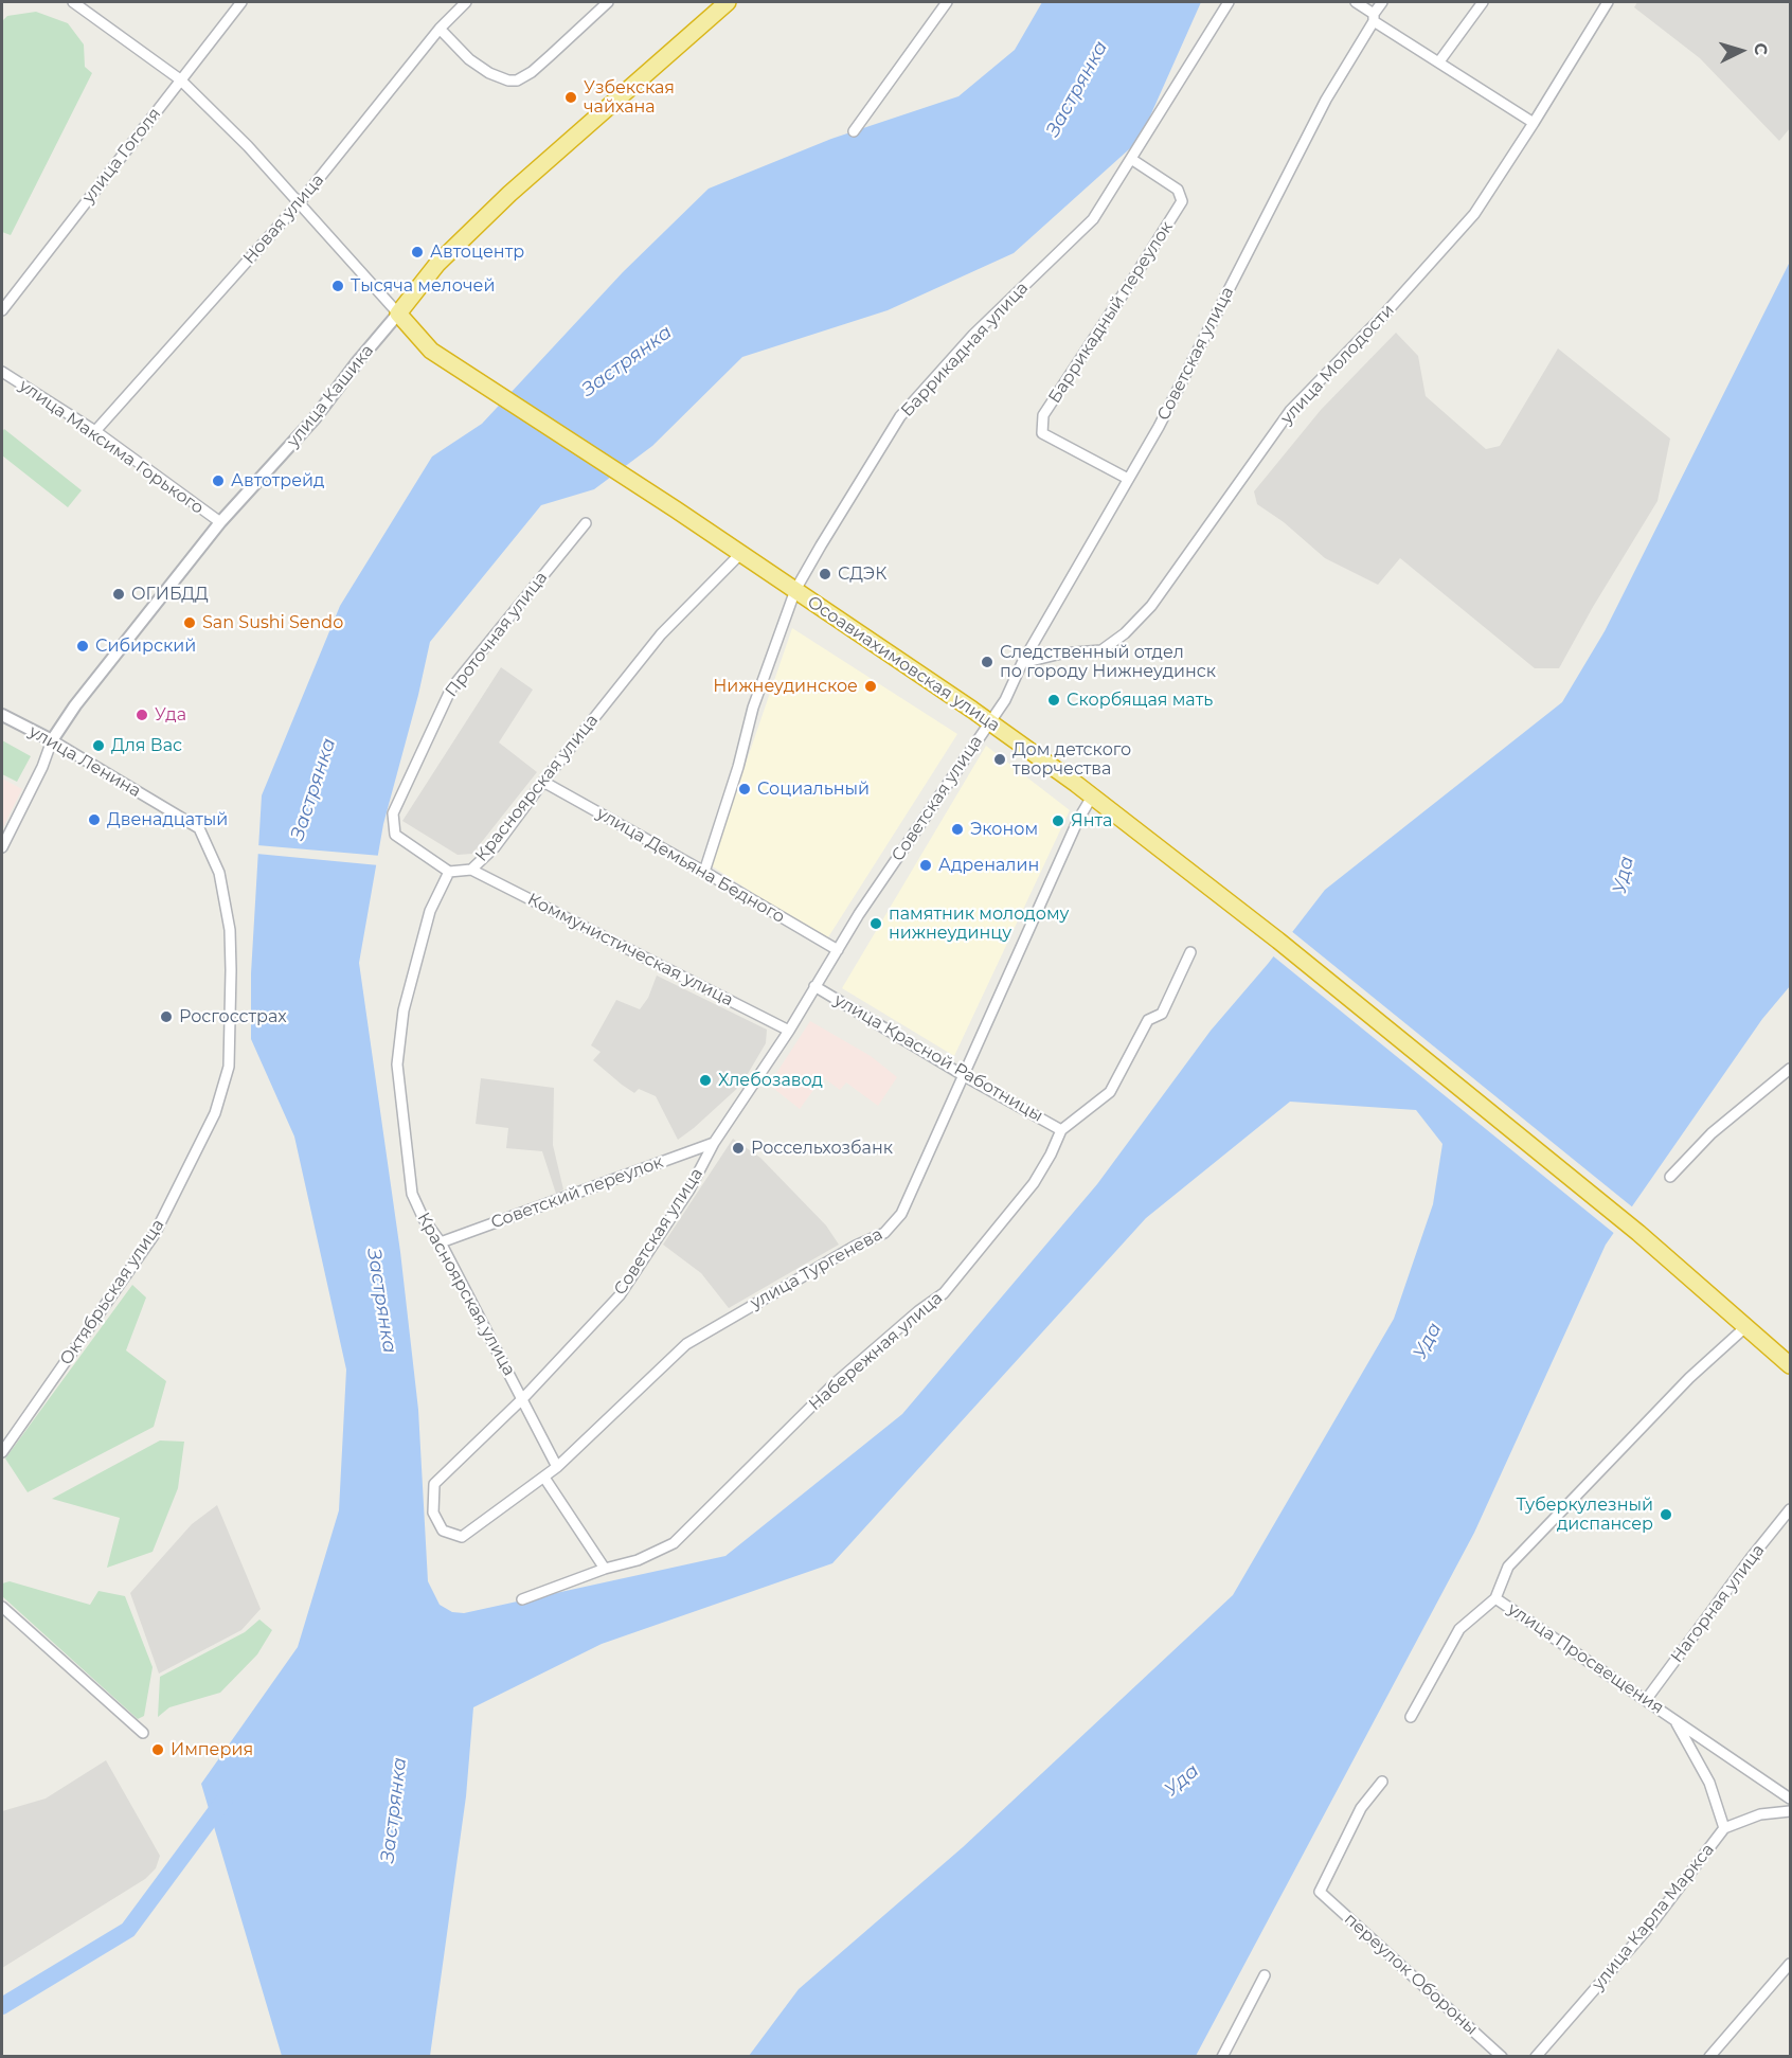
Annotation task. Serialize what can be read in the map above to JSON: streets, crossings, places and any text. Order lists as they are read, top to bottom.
{
  "streets": {
    "highway": ["улица Кашика", "Осоавиахимовская улица"],
    "street": [
      "улица Гоголя",
      "Новая улица",
      "Баррикадный переулок",
      "Баррикадная улица",
      "Советская улица",
      "улица Молодости",
      "улица Максима Горького",
      "Проточная улица",
      "улица Ленина",
      "Красноярская улица",
      "улица Демьяна Бедного",
      "Коммунистическая улица",
      "улица Красной Работницы",
      "Советский переулок",
      "улица Тургенева",
      "Октябрьская улица",
      "Набережная улица",
      "Нагорная улица",
      "улица Просвещения",
      "улица Карла Маркса",
      "переулок Обороны"
    ]
  },
  "crossings": [
    ["Новая улица", "улица Максима Горького"],
    ["Баррикадный переулок", "Баррикадная улица"],
    ["Баррикадный переулок", "Советская улица"],
    ["Баррикадная улица", "Осоавиахимовская улица"],
    ["Баррикадная улица", "улица Демьяна Бедного"],
    ["Советская улица", "улица Молодости"],
    ["Советская улица", "Осоавиахимовская улица"],
    ["Советская улица", "Красноярская улица"],
    ["Советская улица", "улица Демьяна Бедного"],
    ["Советская улица", "Коммунистическая улица"],
    ["Советская улица", "улица Красной Работницы"],
    ["Советская улица", "Советский переулок"],
    ["Советская улица", "улица Тургенева"],
    ["улица Кашика", "улица Максима Горького"],
    ["улица Кашика", "Осоавиахимовская улица"],
    ["улица Кашика", "улица Ленина"],
    ["Проточная улица", "Красноярская улица"],
    ["Осоавиахимовская улица", "Красноярская улица"],
    ["Осоавиахимовская улица", "улица Тургенева"],
    ["улица Ленина", "Октябрьская улица"],
    ["Красноярская улица", "улица Демьяна Бедного"],
    ["Красноярская улица", "Коммунистическая улица"],
    ["Красноярская улица", "Советский переулок"],
    ["Красноярская улица", "улица Тургенева"],
    ["улица Красной Работницы", "улица Тургенева"],
    ["улица Красной Работницы", "Набережная улица"],
    ["Нагорная улица", "улица Просвещения"],
    ["улица Просвещения", "улица Карла Маркса"]
  ],
  "water": ["Застрянка", "Уда"],
  "places": [
    "Узбекская чайхана",
    "Автоцентр",
    "Тысяча мелочей",
    "Автотрейд",
    "СДЭК",
    "ОГИБДД",
    "San Sushi Sendo",
    "Сибирский",
    "Следственный отдел по городу Нижнеудинск",
    "Нижнеудинское",
    "Скорбящая мать",
    "Уда",
    "Для Вас",
    "Дом детского творчества",
    "Социальный",
    "Двенадцатый",
    "Янта",
    "Эконом",
    "Адреналин",
    "памятник молодому нижнеудинцу",
    "Росгосстрах",
    "Хлебозавод",
    "Россельхозбанк",
    "Туберкулезный диспансер",
    "Империя"
  ],
  "north": "right"
}
